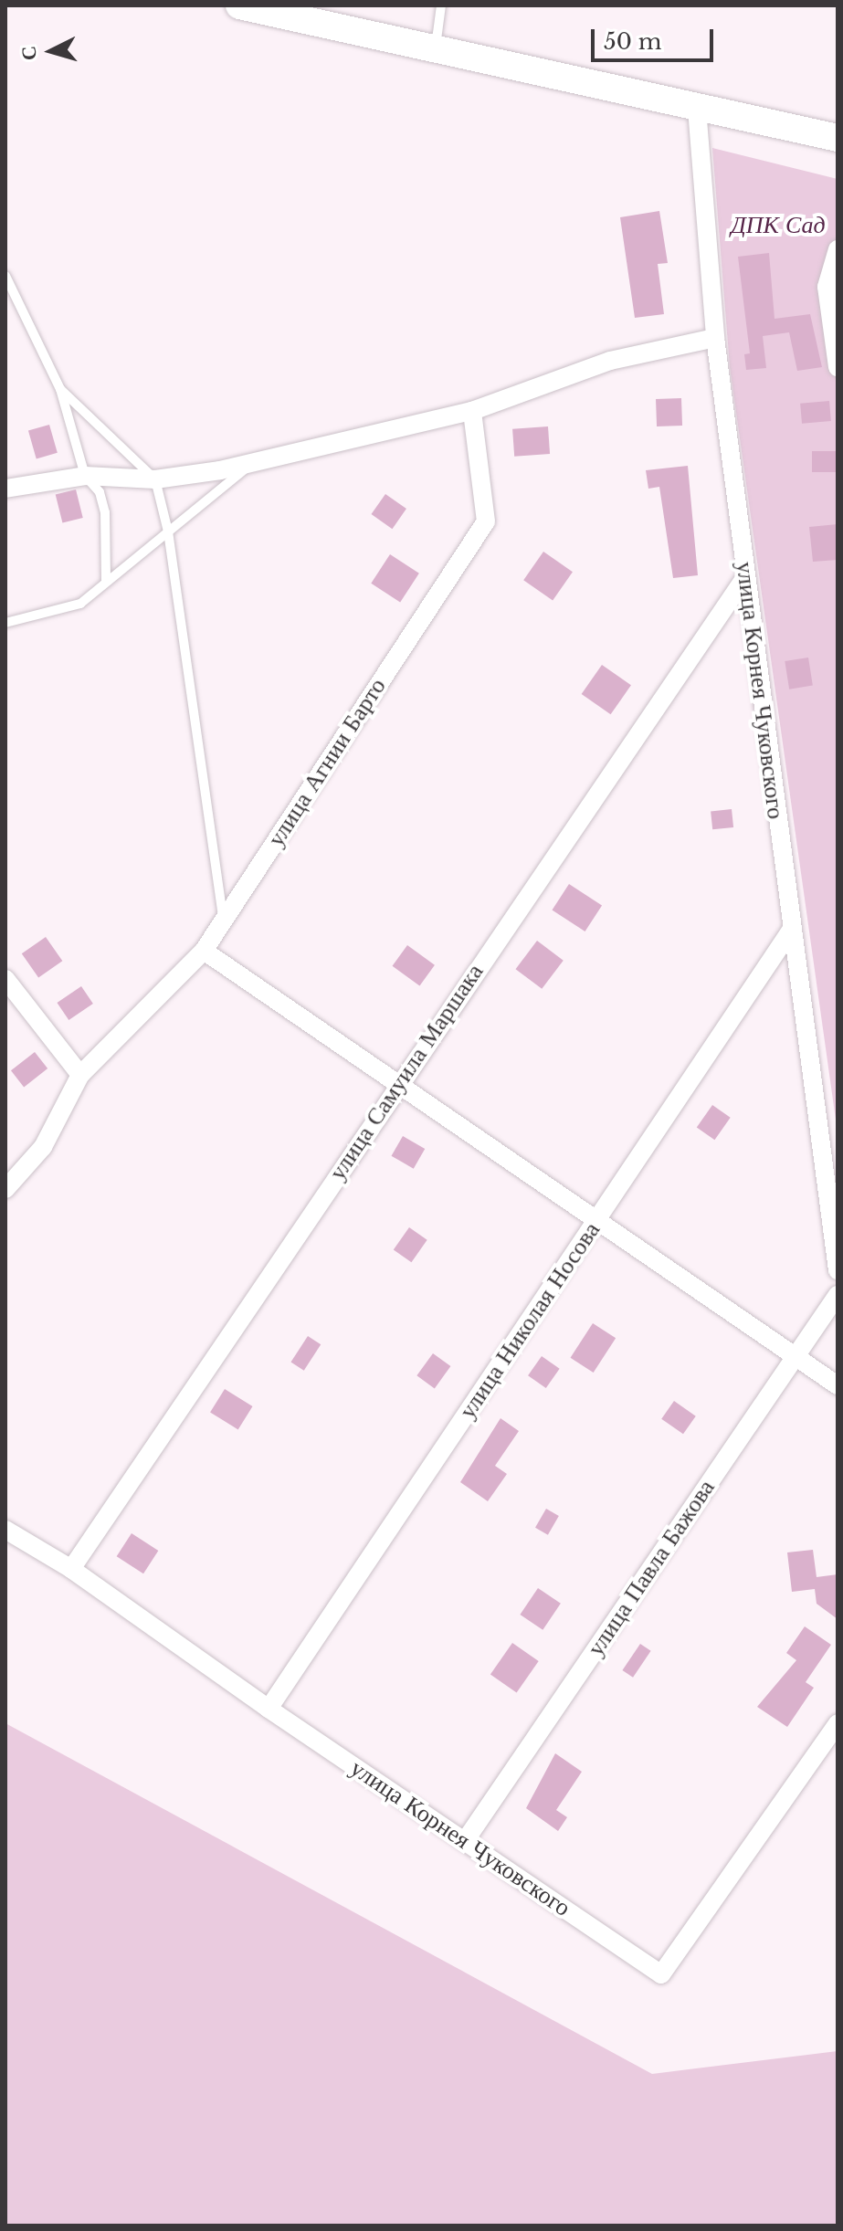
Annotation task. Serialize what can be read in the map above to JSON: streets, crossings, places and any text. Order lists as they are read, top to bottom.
{
  "streets": {
    "street": [
      "улица Корнея Чуковского",
      "улица Агнии Барто",
      "улица Самуила Маршака",
      "улица Николая Носова",
      "улица Павла Бажова"
    ]
  },
  "crossings": [
    ["улица Корнея Чуковского", "улица Самуила Маршака"],
    ["улица Корнея Чуковского", "улица Николая Носова"],
    ["улица Корнея Чуковского", "улица Павла Бажова"]
  ],
  "parks": ["ДПК Сад"],
  "scale_bar": "50 m",
  "north": "left"
}
